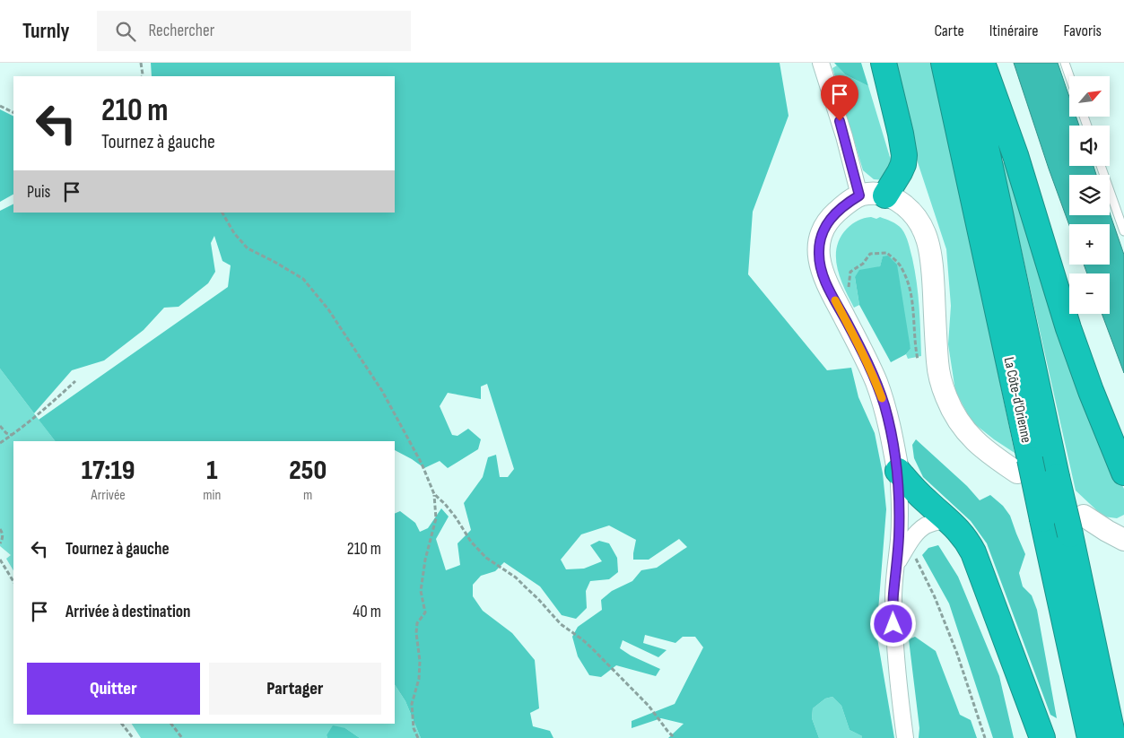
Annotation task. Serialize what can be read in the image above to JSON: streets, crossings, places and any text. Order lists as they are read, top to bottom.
{
  "streets": {
    "highway": ["La Côte-d'Orienne"]
  },
  "north": "top right",
  "page": {
    "header": "Turnly",
    "search": "Rechercher",
    "nav": ["Carte", "Itinéraire", "Favoris"],
    "map_buttons": ["+", "−"],
    "turn": ["210 m", "Tournez à gauche"],
    "then": "Puis",
    "eta": [
      "17:19",
      "Arrivée",
      "1",
      "min",
      "250",
      "m"
    ],
    "list": [
      {
        "name": "Tournez à gauche",
        "value": "210 m"
      },
      {
        "name": "Arrivée à destination",
        "value": "40 m"
      }
    ],
    "buttons": ["Quitter", "Partager"]
  }
}
